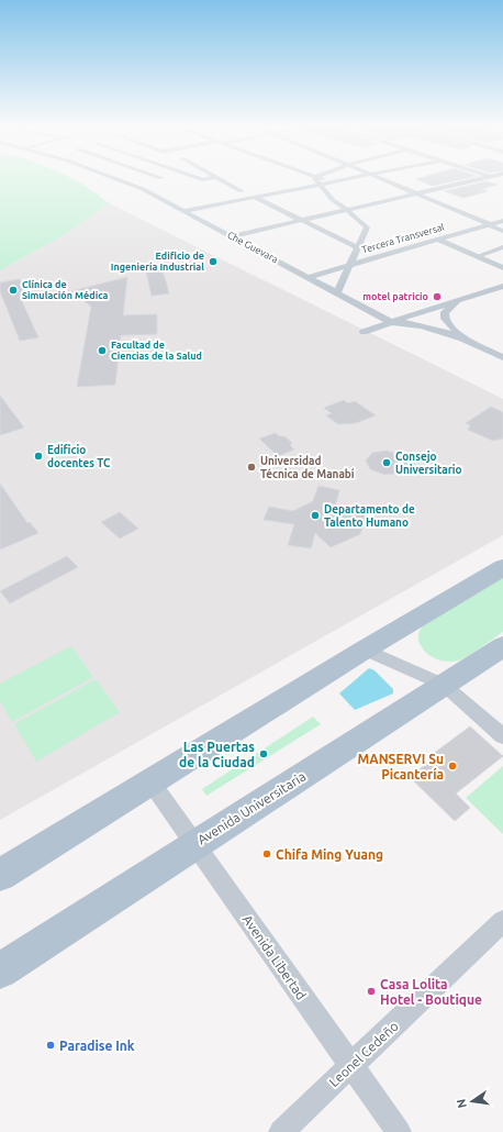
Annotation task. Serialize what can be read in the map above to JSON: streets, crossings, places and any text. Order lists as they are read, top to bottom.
{
  "streets": {
    "main road": ["Avenida Universitaria"],
    "street": [
      "Tercera Transversal",
      "Che Guevara",
      "Avenida Libertad",
      "Leonel Cedeño"
    ]
  },
  "crossings": [
    ["Tercera Transversal", "Che Guevara"],
    ["Avenida Universitaria", "Avenida Libertad"],
    ["Avenida Libertad", "Leonel Cedeño"]
  ],
  "places": [
    "Edificio de Ingeniería Industrial",
    "Clínica de Simulación Médica",
    "motel patricio",
    "Facultad de Ciencias de la Salud",
    "Edificio docentes TC",
    "Consejo Universitario",
    "Universidad Técnica de Manabí",
    "Departamento de Talento Humano",
    "Las Puertas de la Ciudad",
    "MANSERVI Su Picantería",
    "Chifa Ming Yuang",
    "Casa Lolita Hotel - Boutique",
    "Paradise Ink"
  ],
  "north": "left"
}
